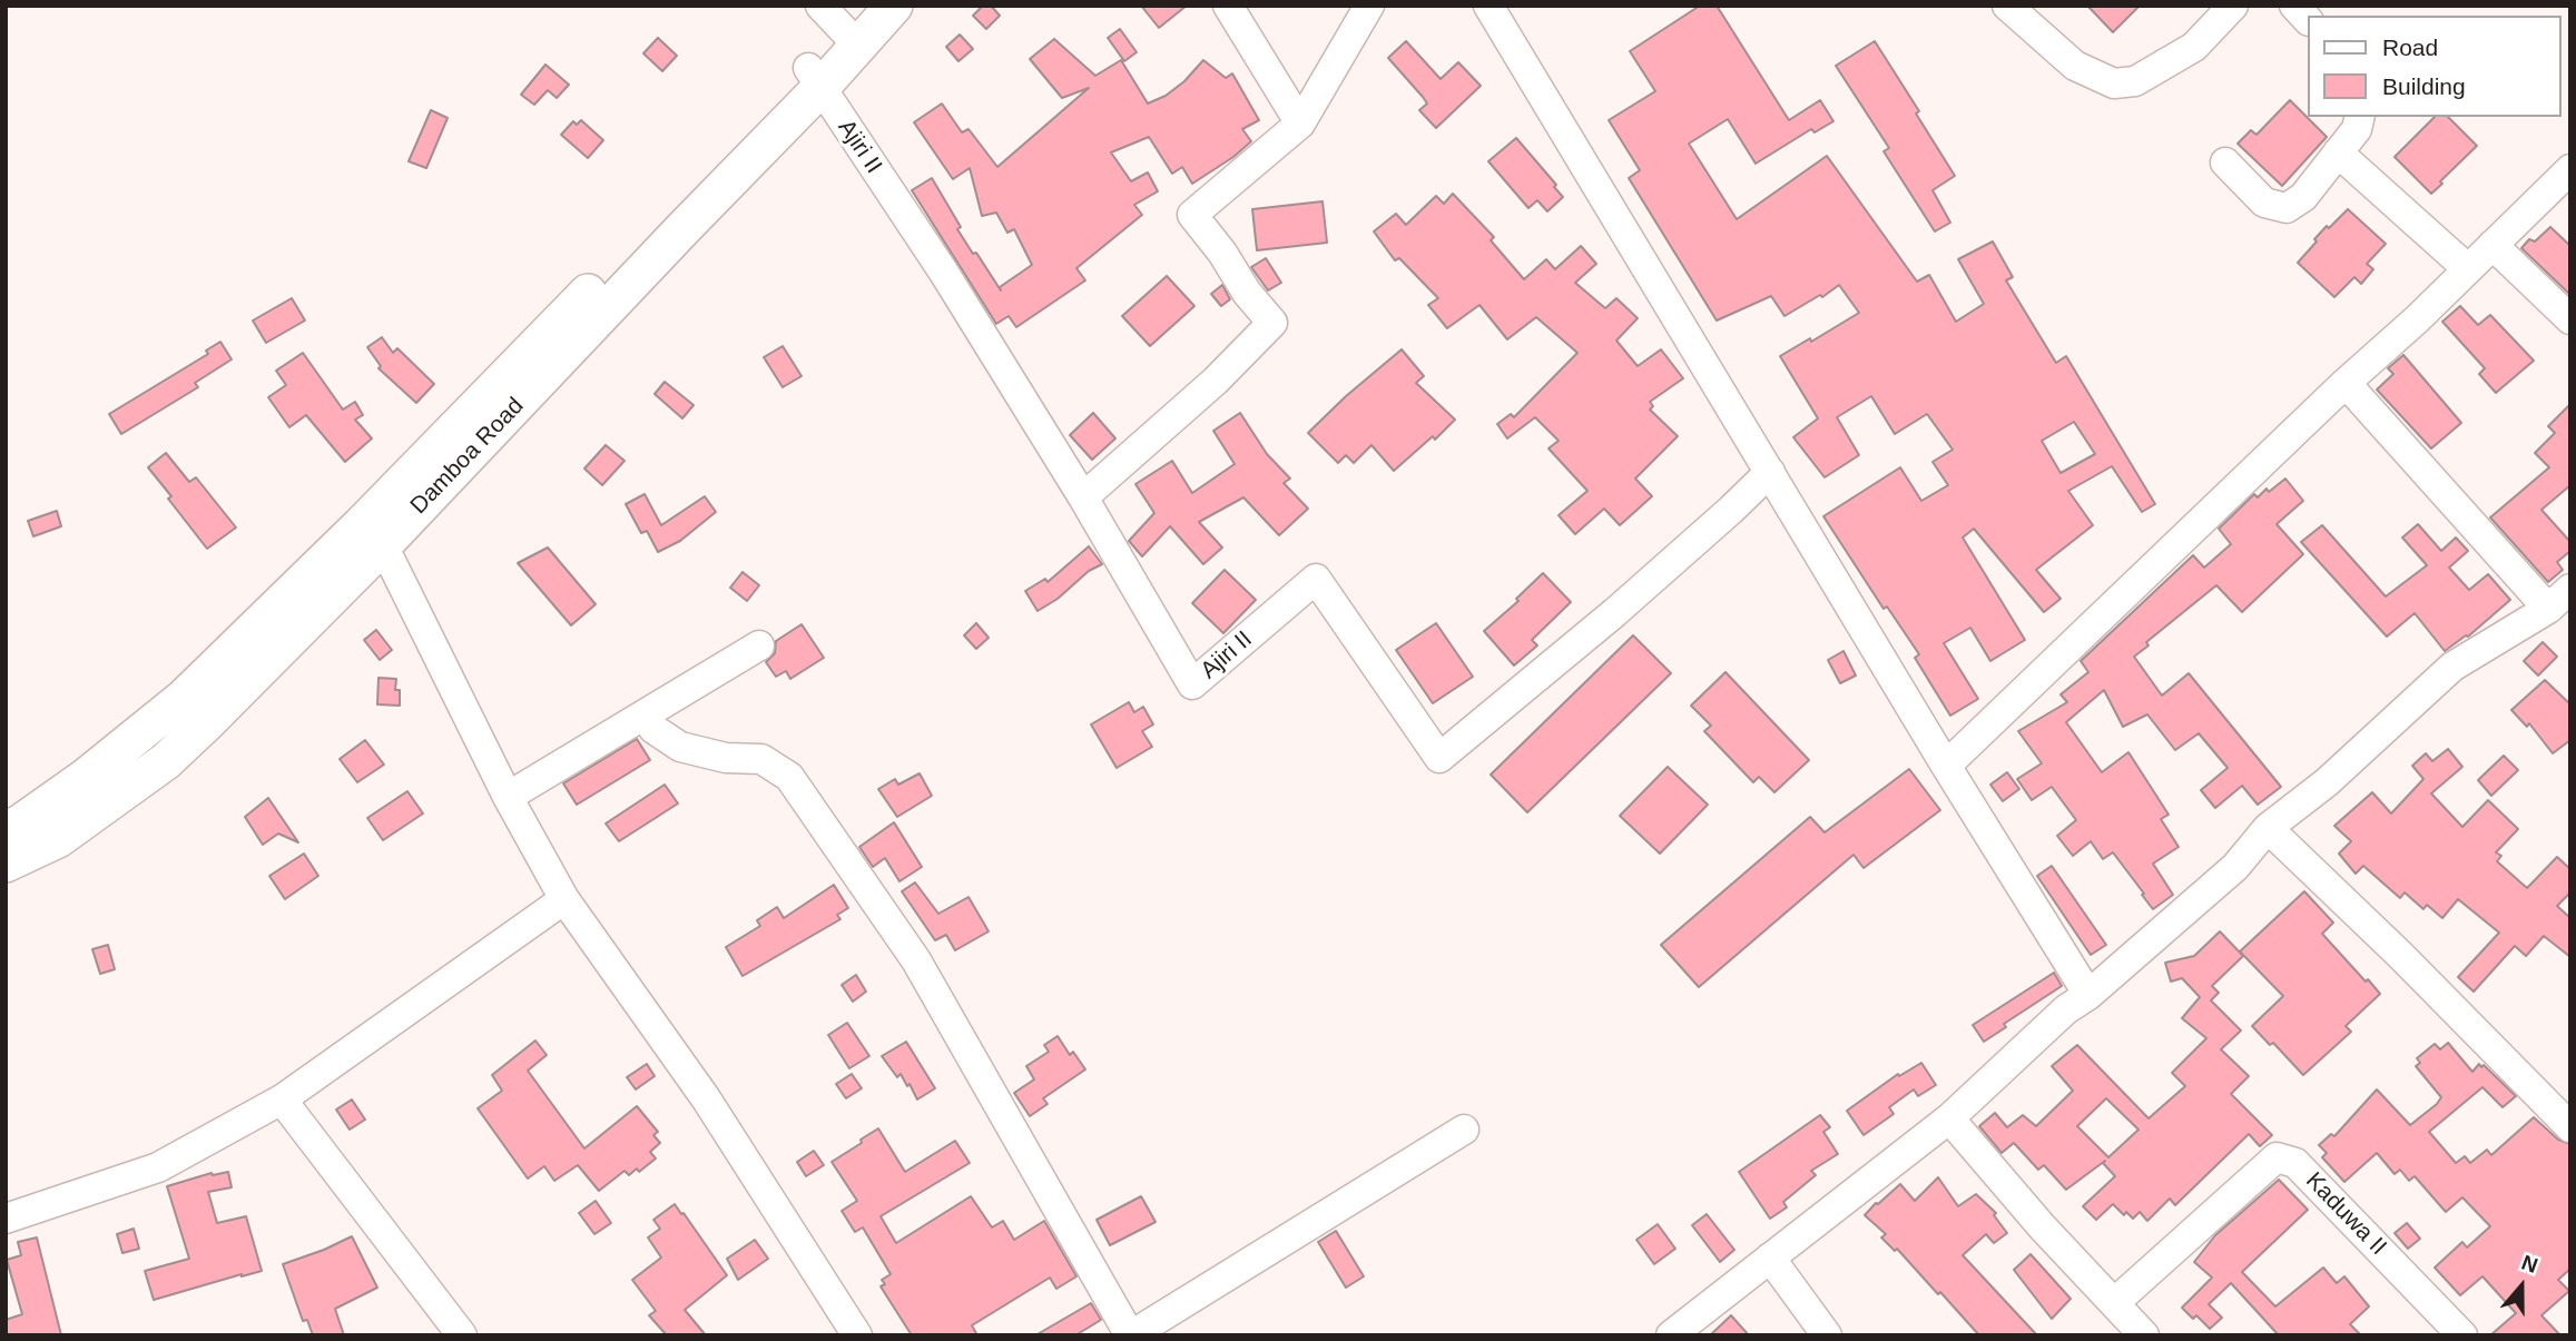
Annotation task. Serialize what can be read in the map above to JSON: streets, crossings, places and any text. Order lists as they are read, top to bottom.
{
  "streets": {
    "main road": ["Damboa Road"],
    "street": ["Ajiri II", "Kaduwa II"]
  },
  "crossings": [
    ["Ajiri II", "Damboa Road"]
  ],
  "legend": ["Road", "Building"],
  "north": "top"
}
